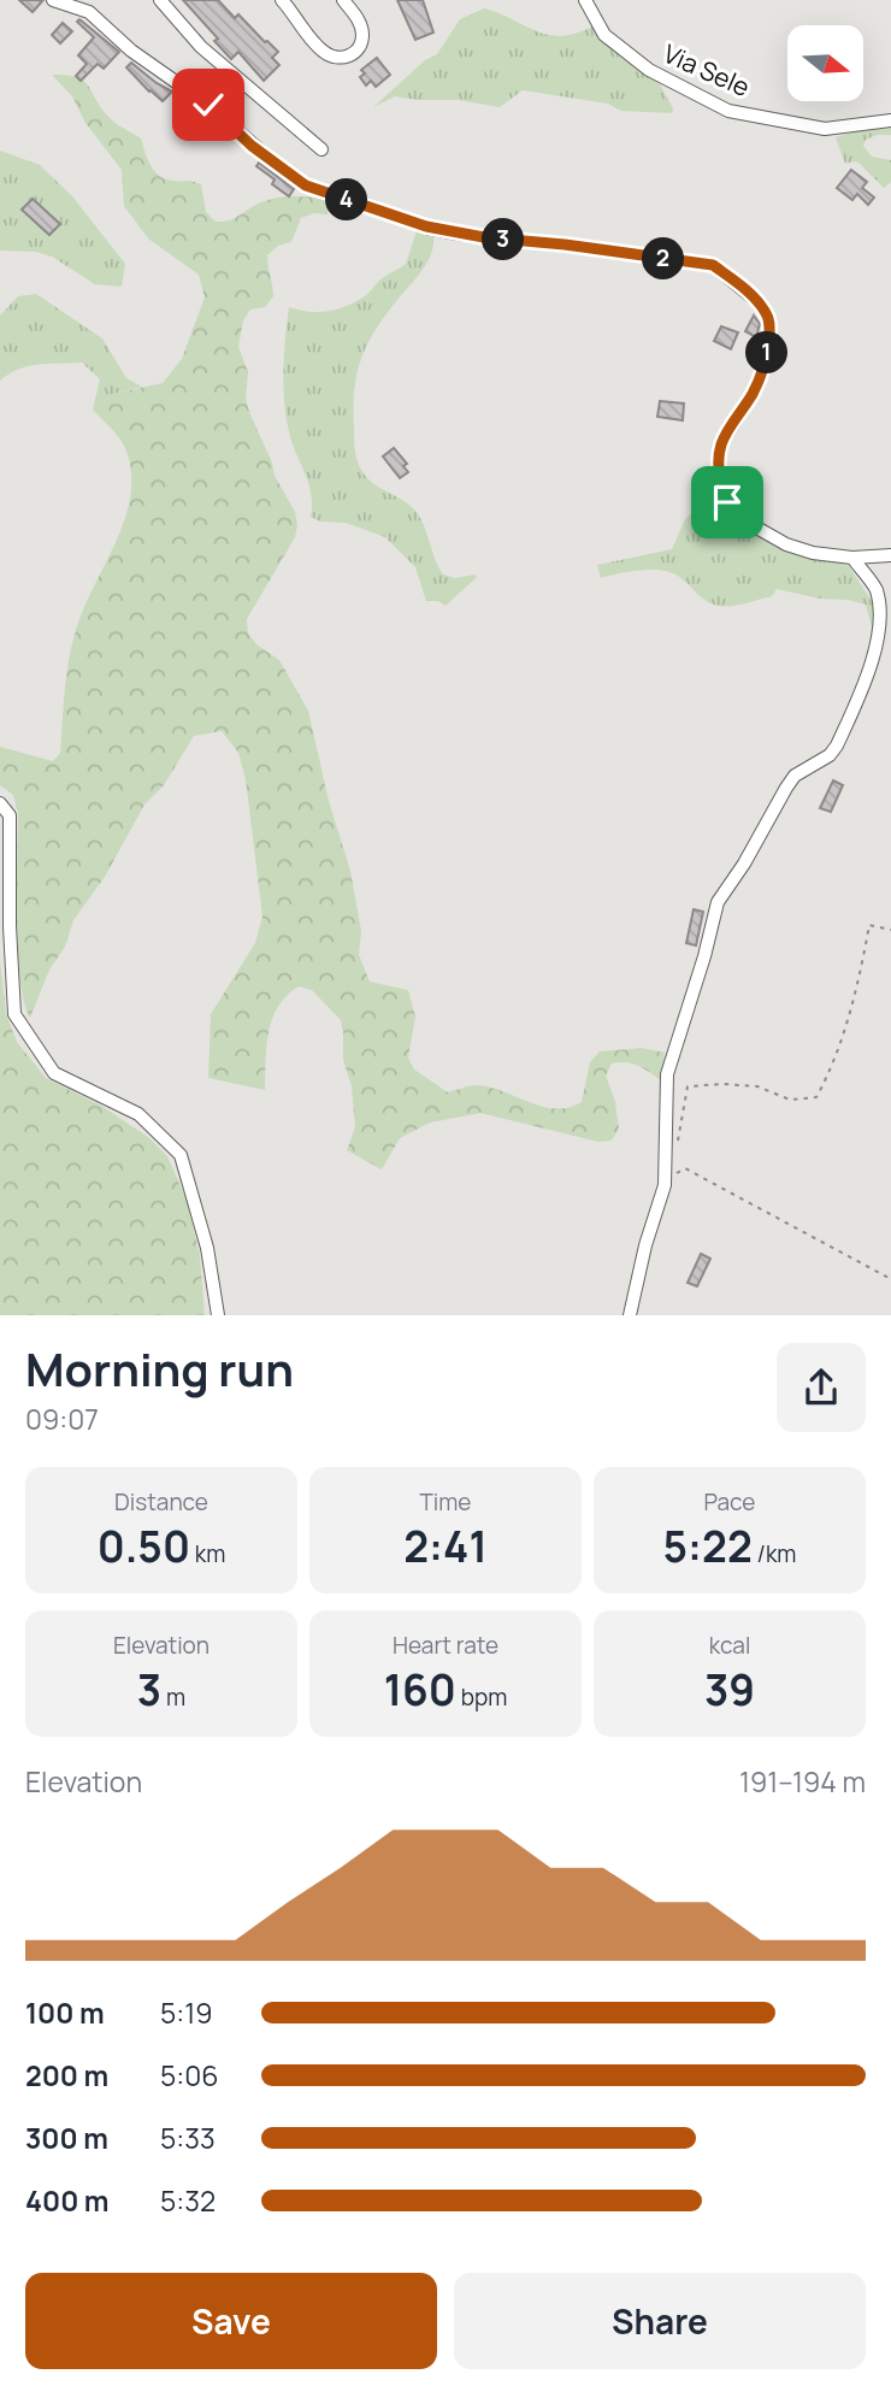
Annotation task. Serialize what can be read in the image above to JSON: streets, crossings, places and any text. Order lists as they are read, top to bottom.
{
  "streets": {
    "street": ["Via Sele"]
  },
  "north": "right",
  "page": {
    "pins": [
      "4",
      "3",
      "2",
      "1"
    ],
    "heading": ["Morning run", "09:07"],
    "stats": [
      ["Distance", "0.50 km"],
      ["Time", "2:41"],
      ["Pace", "5:22 /km"],
      ["Elevation", "3 m"],
      ["Heart rate", "160 bpm"],
      ["kcal", "39"]
    ],
    "chart": ["Elevation", "191–194 m"],
    "list": [
      {
        "name": "100 m",
        "note": "5:19"
      },
      {
        "name": "200 m",
        "note": "5:06"
      },
      {
        "name": "300 m",
        "note": "5:33"
      },
      {
        "name": "400 m",
        "note": "5:32"
      }
    ],
    "buttons": ["Save", "Share"]
  }
}
